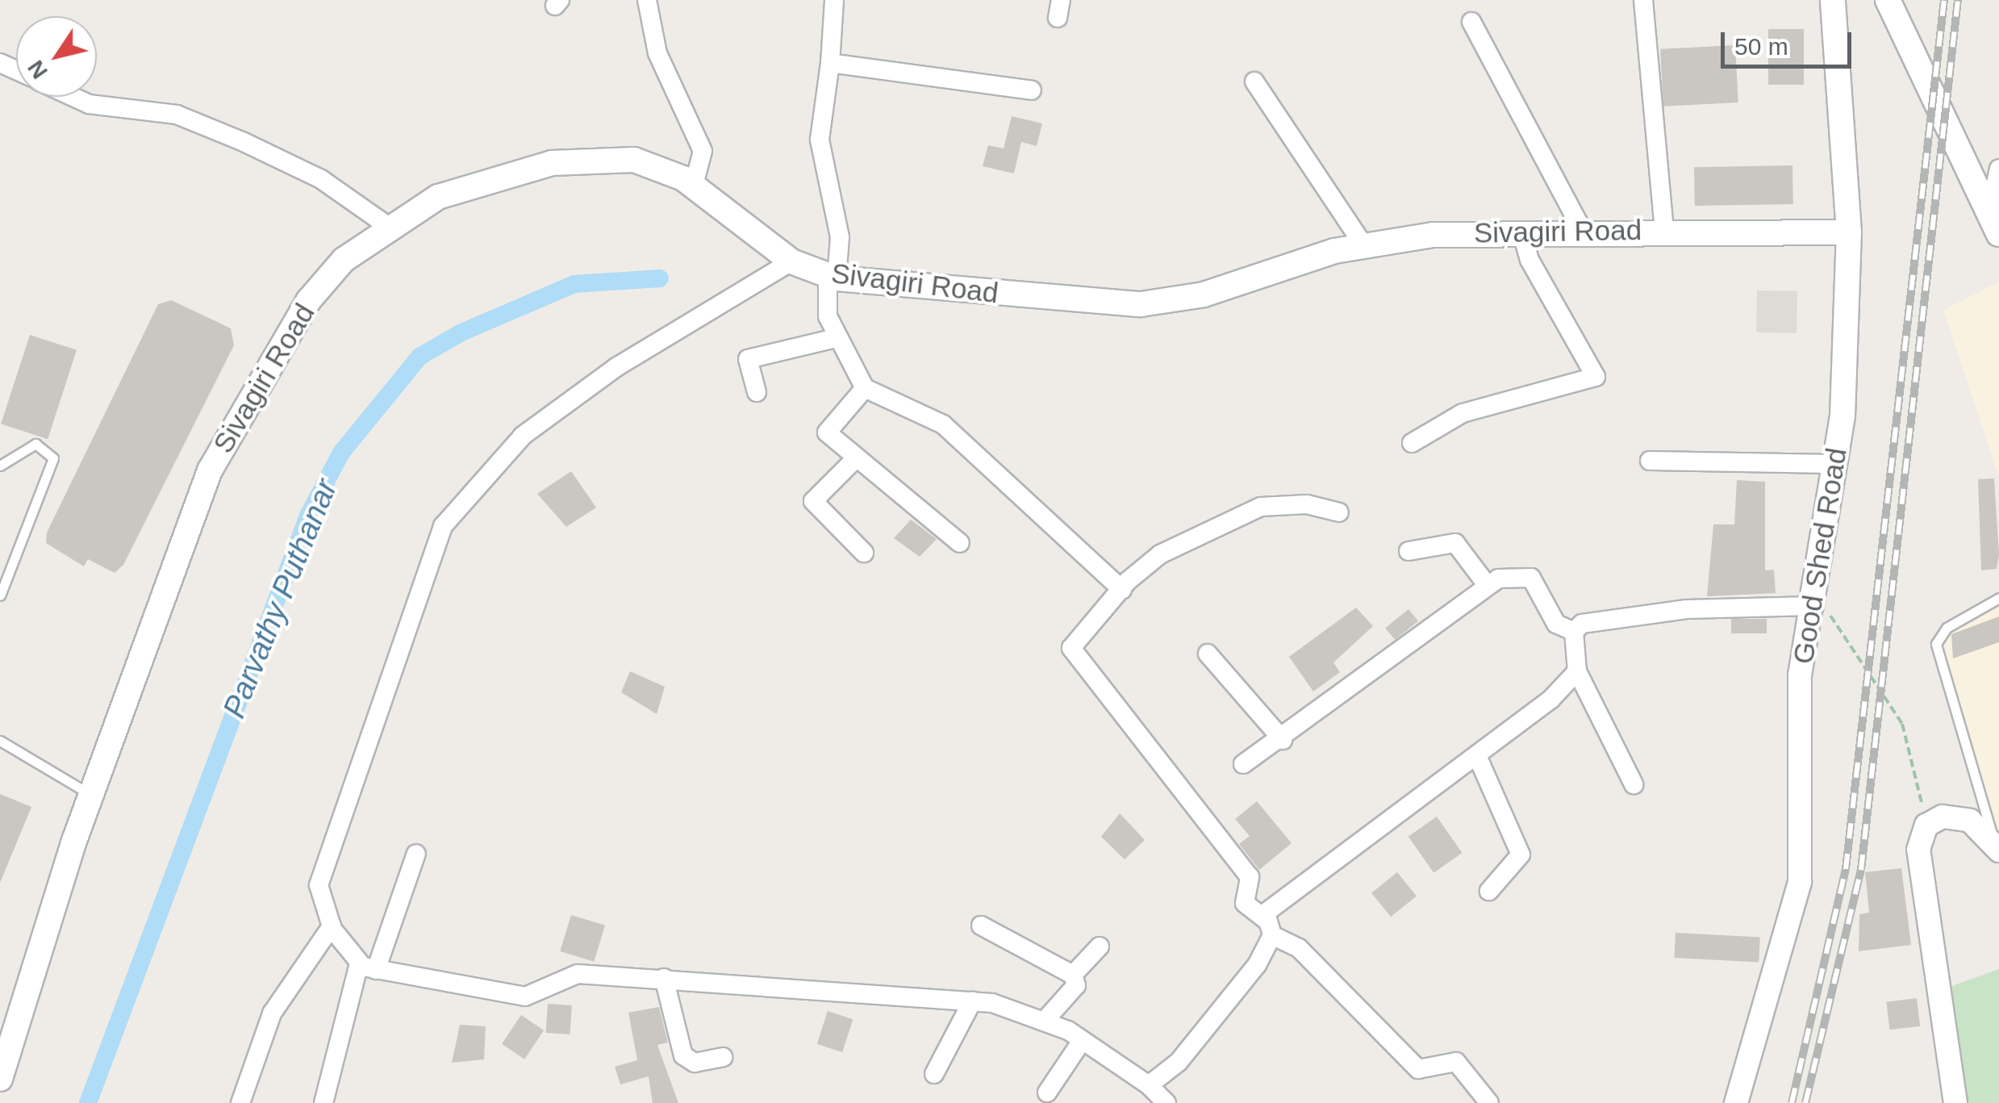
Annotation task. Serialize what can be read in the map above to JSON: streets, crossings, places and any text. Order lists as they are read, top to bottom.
{
  "streets": {
    "main road": ["Sivagiri Road", "Good Shed Road"]
  },
  "crossings": [
    ["Sivagiri Road", "Good Shed Road"]
  ],
  "water": ["Parvathy Puthanar"],
  "scale_bar": "50 m",
  "north": "bottom left"
}
